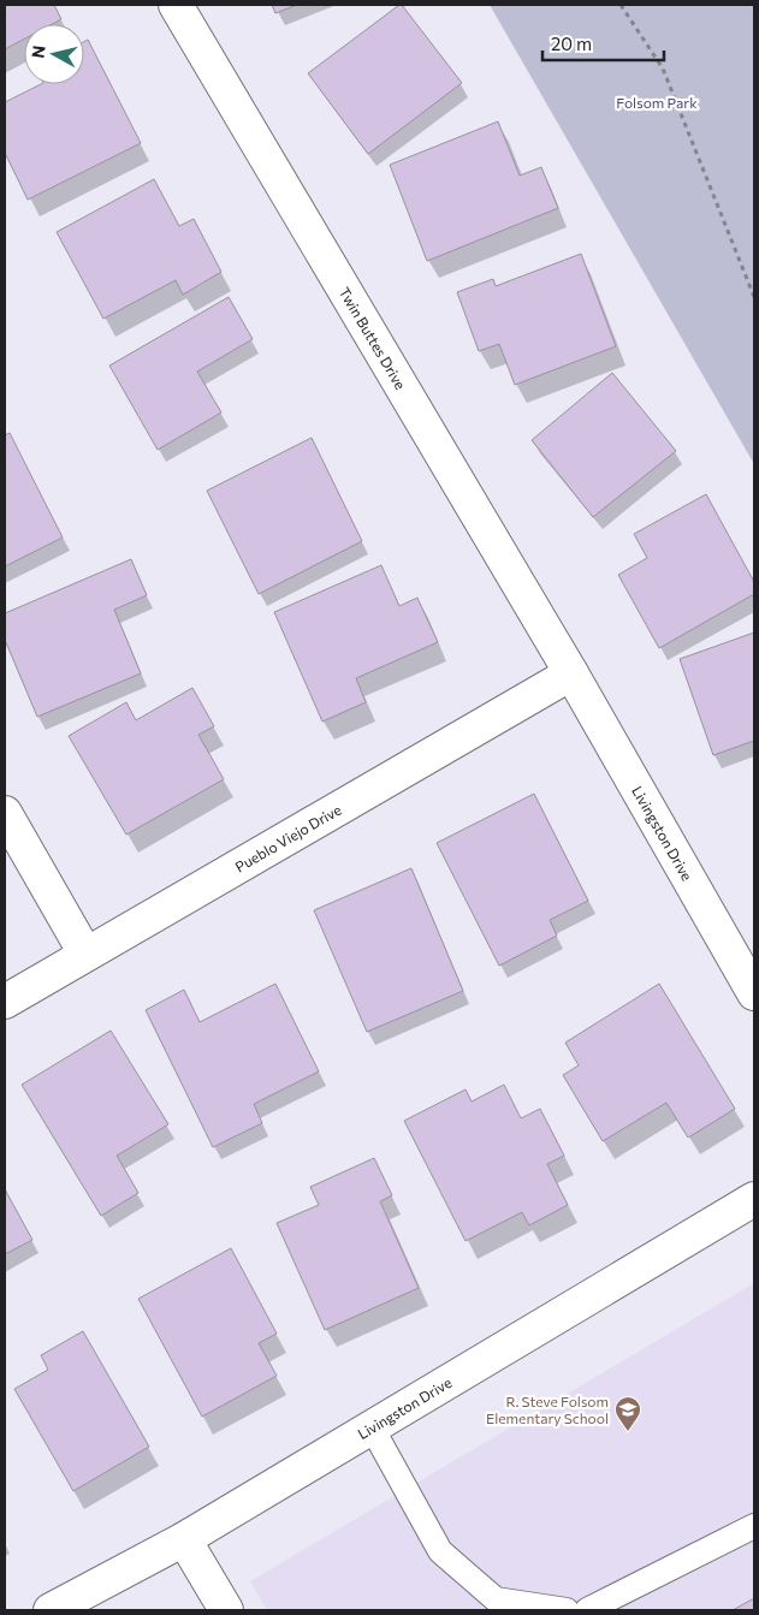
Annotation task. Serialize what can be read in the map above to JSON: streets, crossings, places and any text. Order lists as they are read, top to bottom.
{
  "streets": {
    "street": ["Twin Buttes Drive", "Livingston Drive", "Pueblo Viejo Drive"]
  },
  "crossings": [
    ["Twin Buttes Drive", "Livingston Drive"],
    ["Twin Buttes Drive", "Pueblo Viejo Drive"],
    ["Livingston Drive", "Pueblo Viejo Drive"]
  ],
  "parks": ["Folsom Park"],
  "places": {
    "school or university": ["R. Steve Folsom Elementary School"]
  },
  "scale_bar": "20 m",
  "north": "left"
}
